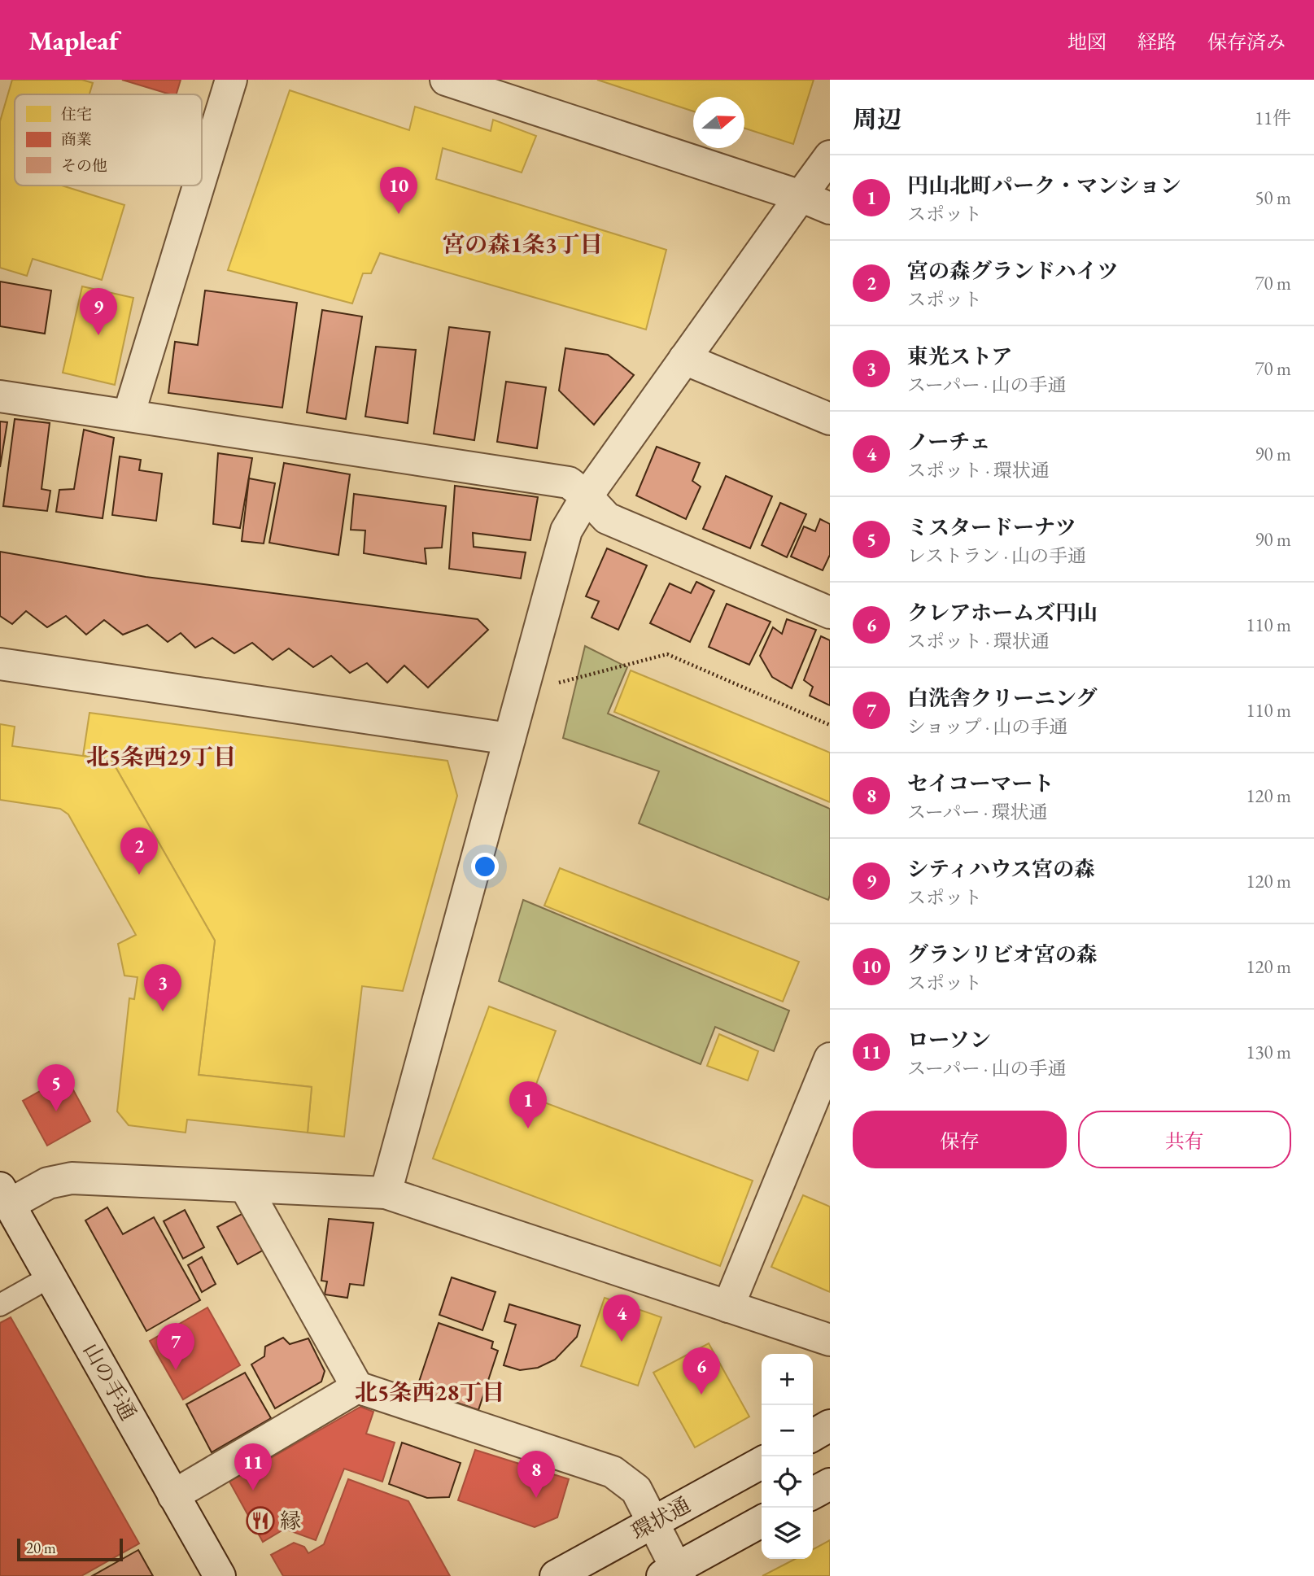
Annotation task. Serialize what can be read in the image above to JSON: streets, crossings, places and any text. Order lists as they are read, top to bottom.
{
  "streets": {
    "street": ["山の手通", "環状通"]
  },
  "districts": ["宮の森1条3丁目", "北5条西29丁目", "北5条西28丁目"],
  "places": {
    "restaurant": ["縁"]
  },
  "legend": ["住宅", "商業", "その他"],
  "scale_bar": "20 m",
  "north": "right",
  "page": {
    "header": "Mapleaf",
    "nav": ["地図", "経路", "保存済み"],
    "heading": ["周辺", "11件"],
    "list": [
      {
        "mark": "1",
        "name": "円山北町パーク・マンション",
        "note": "スポット",
        "value": "50 m"
      },
      {
        "mark": "2",
        "name": "宮の森グランドハイツ",
        "note": "スポット",
        "value": "70 m"
      },
      {
        "mark": "3",
        "name": "東光ストア",
        "note": "スーパー · 山の手通",
        "value": "70 m"
      },
      {
        "mark": "4",
        "name": "ノーチェ",
        "note": "スポット · 環状通",
        "value": "90 m"
      },
      {
        "mark": "5",
        "name": "ミスタードーナツ",
        "note": "レストラン · 山の手通",
        "value": "90 m"
      },
      {
        "mark": "6",
        "name": "クレアホームズ円山",
        "note": "スポット · 環状通",
        "value": "110 m"
      },
      {
        "mark": "7",
        "name": "白洗舎クリーニング",
        "note": "ショップ · 山の手通",
        "value": "110 m"
      },
      {
        "mark": "8",
        "name": "セイコーマート",
        "note": "スーパー · 環状通",
        "value": "120 m"
      },
      {
        "mark": "9",
        "name": "シティハウス宮の森",
        "note": "スポット",
        "value": "120 m"
      },
      {
        "mark": "10",
        "name": "グランリビオ宮の森",
        "note": "スポット",
        "value": "120 m"
      },
      {
        "mark": "11",
        "name": "ローソン",
        "note": "スーパー · 山の手通",
        "value": "130 m"
      }
    ],
    "pins": [
      "10",
      "9",
      "2",
      "3",
      "5",
      "1",
      "4",
      "7",
      "6",
      "11",
      "8"
    ],
    "buttons": ["保存", "共有"],
    "map_buttons": ["+", "−"],
    "scale": "20 m"
  }
}
